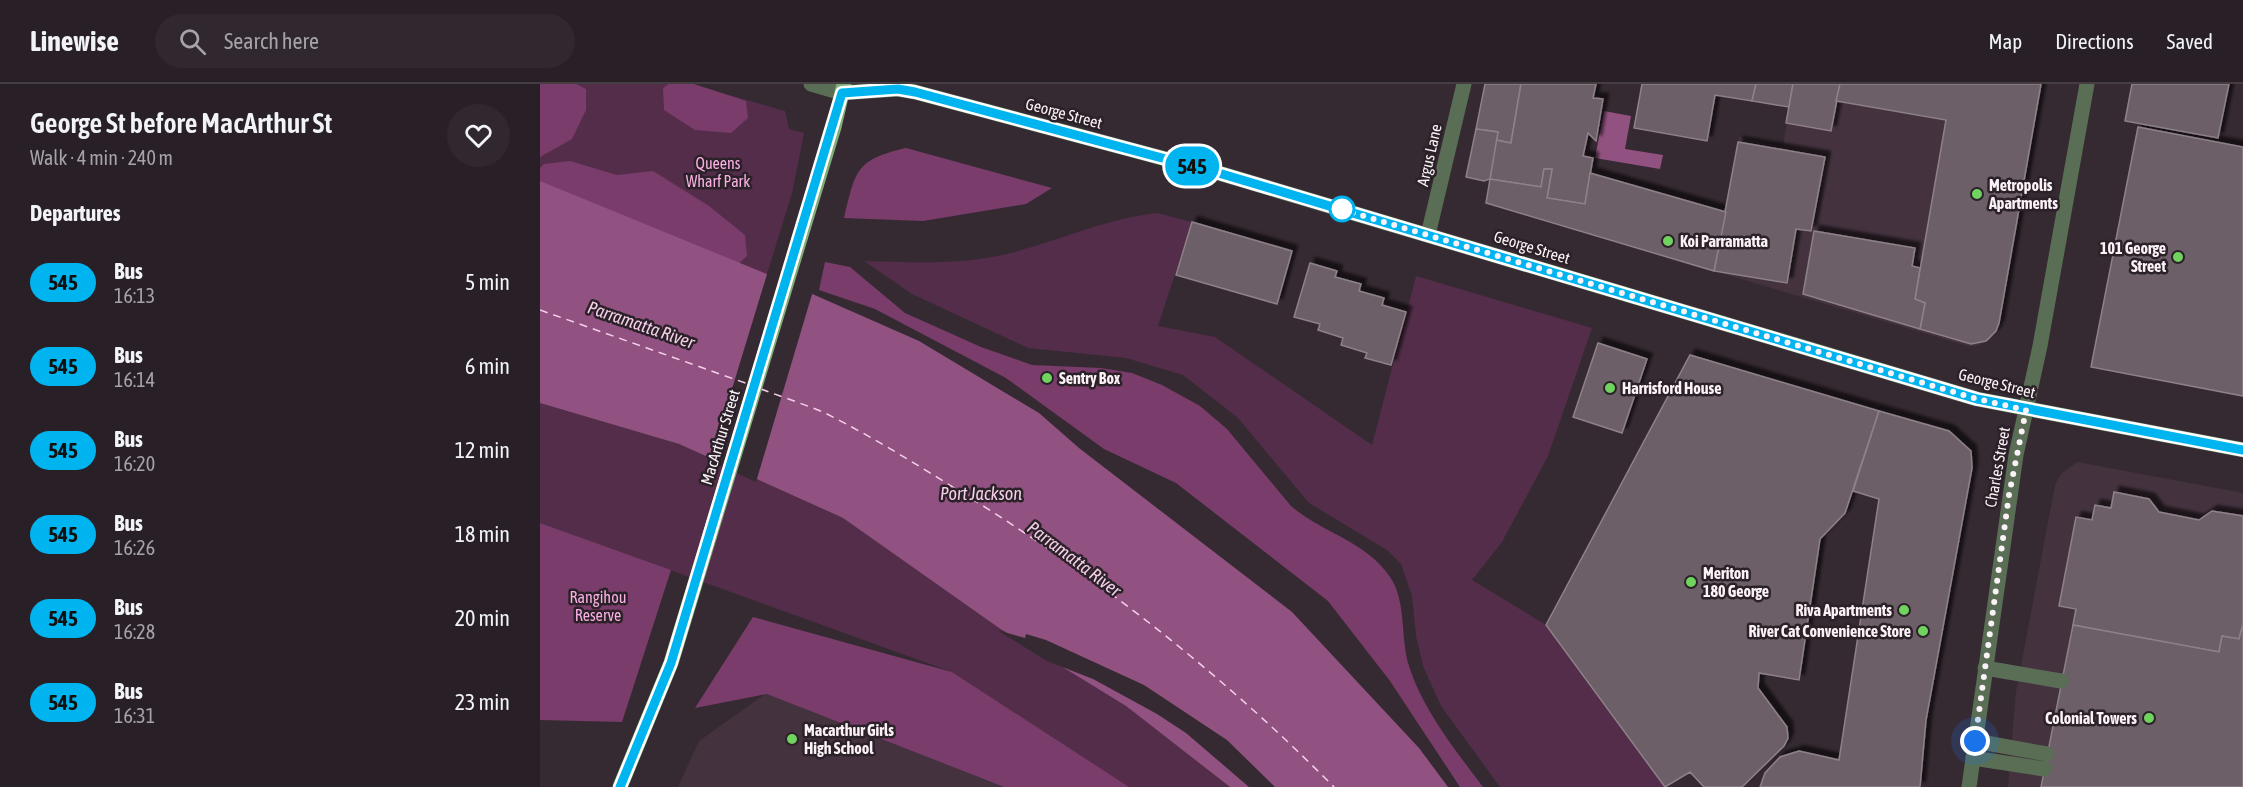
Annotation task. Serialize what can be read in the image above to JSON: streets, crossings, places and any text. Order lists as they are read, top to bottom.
{
  "streets": {
    "main road": ["MacArthur Street"],
    "street": ["George Street", "Argus Lane", "Charles Street"]
  },
  "crossings": [
    ["George Street", "Argus Lane"],
    ["George Street", "MacArthur Street"],
    ["George Street", "Charles Street"]
  ],
  "water": ["Parramatta River", "Port Jackson"],
  "parks": ["Queens Wharf Park", "Rangihou Reserve"],
  "places": [
    "Metropolis Apartments",
    "Koi Parramatta",
    "101 George Street",
    "Sentry Box",
    "Harrisford House",
    "Meriton 180 George",
    "Riva Apartments",
    "River Cat Convenience Store",
    "Colonial Towers",
    "Macarthur Girls High School"
  ],
  "lines": ["bus line 545"],
  "page": {
    "header": "Linewise",
    "search": "Search here",
    "nav": ["Map", "Directions", "Saved"],
    "heading": [
      ["George St before MacArthur St", "Walk · 4 min · 240 m"],
      "Departures"
    ],
    "on_map": "545",
    "list": [
      {
        "mark": "545",
        "name": "Bus",
        "note": "16:13",
        "value": "5 min"
      },
      {
        "mark": "545",
        "name": "Bus",
        "note": "16:14",
        "value": "6 min"
      },
      {
        "mark": "545",
        "name": "Bus",
        "note": "16:20",
        "value": "12 min"
      },
      {
        "mark": "545",
        "name": "Bus",
        "note": "16:26",
        "value": "18 min"
      },
      {
        "mark": "545",
        "name": "Bus",
        "note": "16:28",
        "value": "20 min"
      },
      {
        "mark": "545",
        "name": "Bus",
        "note": "16:31",
        "value": "23 min"
      }
    ]
  }
}
